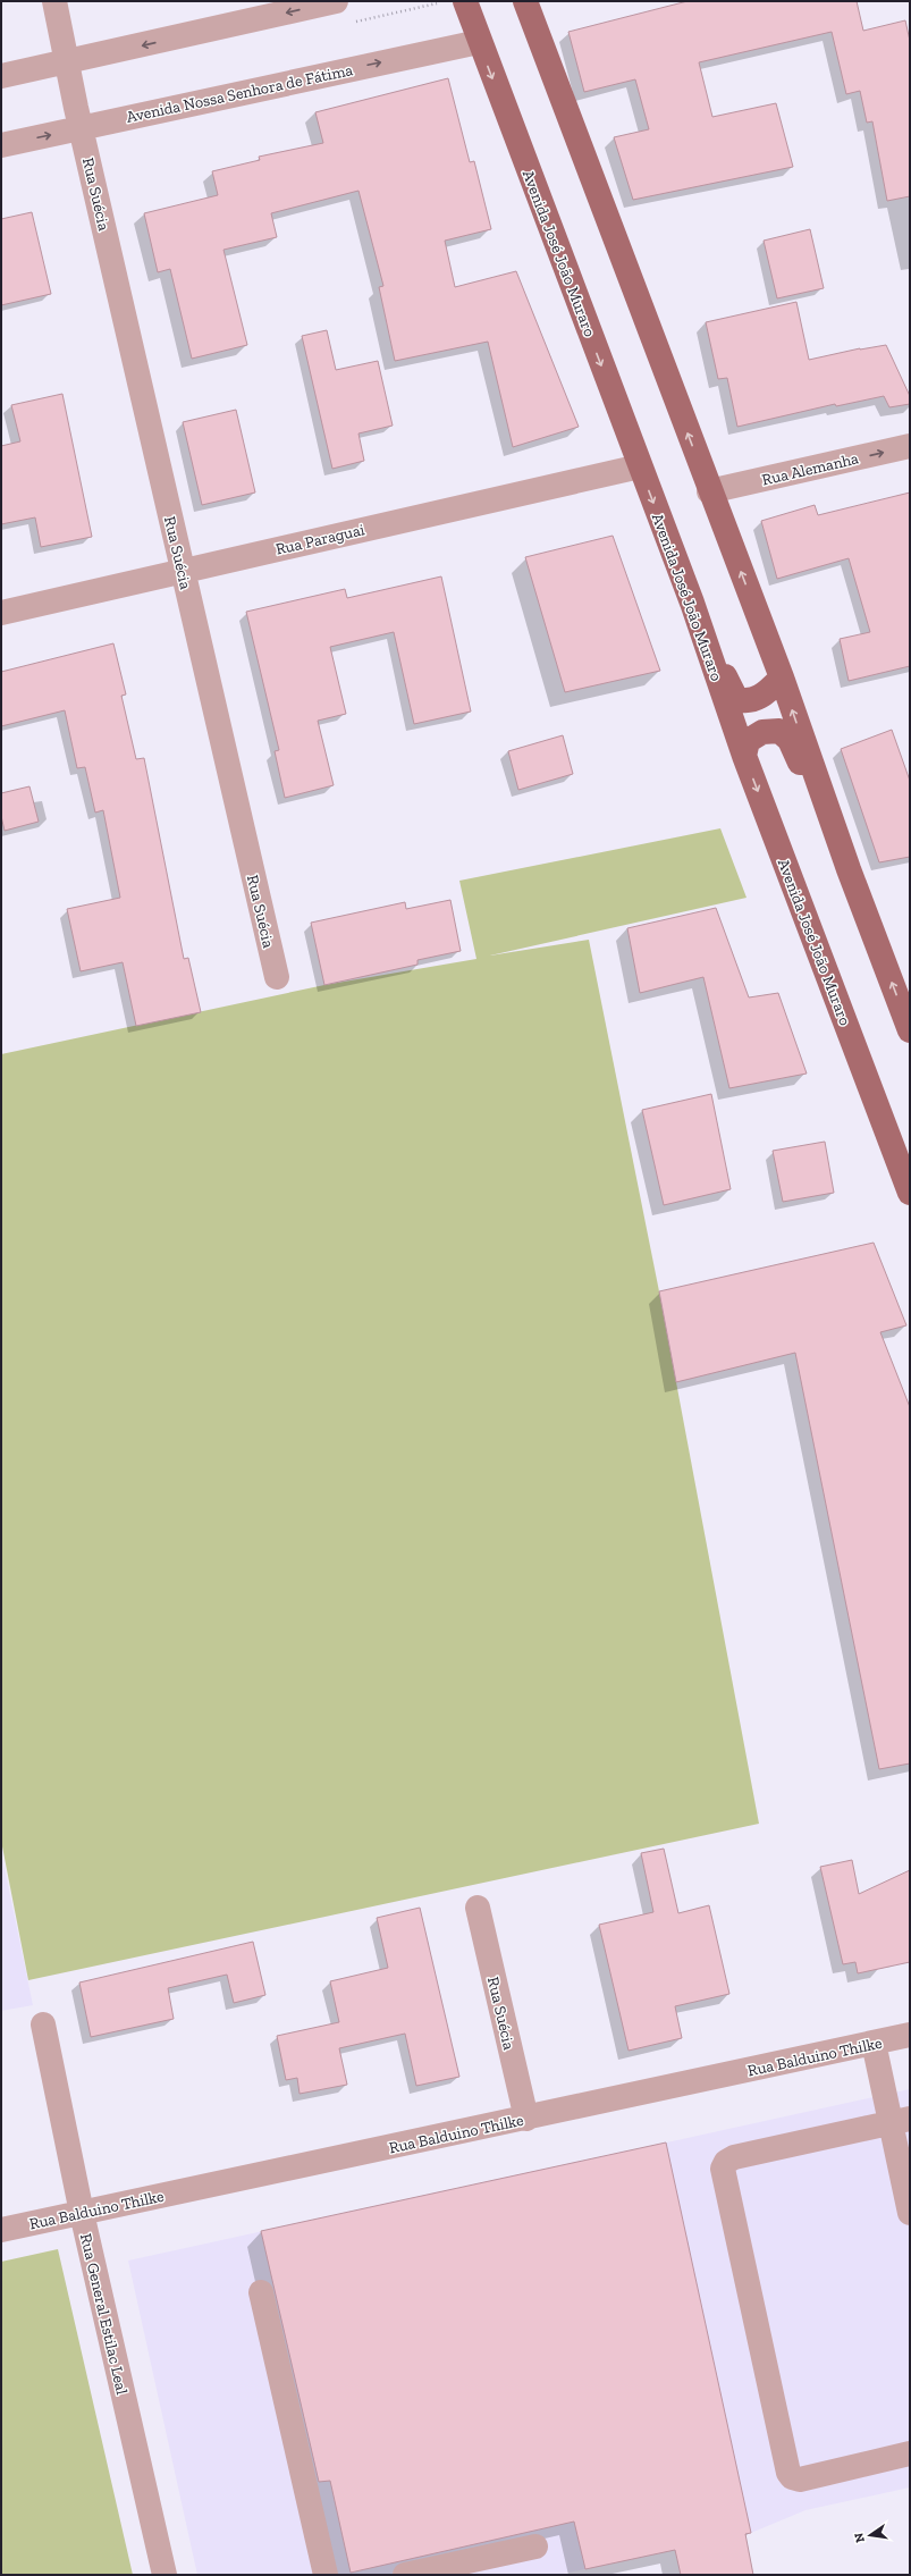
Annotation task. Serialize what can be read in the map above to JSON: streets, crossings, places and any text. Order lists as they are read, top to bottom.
{
  "streets": {
    "main road": ["Avenida José João Muraro"],
    "street": [
      "Avenida Nossa Senhora de Fátima",
      "Rua Suécia",
      "Rua Alemanha",
      "Rua Paraguai",
      "Rua Balduino Thilke",
      "Rua General Estilac Leal"
    ]
  },
  "crossings": [
    ["Avenida Nossa Senhora de Fátima", "Rua Suécia"],
    ["Avenida Nossa Senhora de Fátima", "Avenida José João Muraro"],
    ["Rua Suécia", "Rua Paraguai"],
    ["Rua Suécia", "Rua Balduino Thilke"],
    ["Avenida José João Muraro", "Rua Paraguai"],
    ["Rua Balduino Thilke", "Rua General Estilac Leal"]
  ],
  "one_way": ["Rua Alemanha"],
  "north": "left"
}
